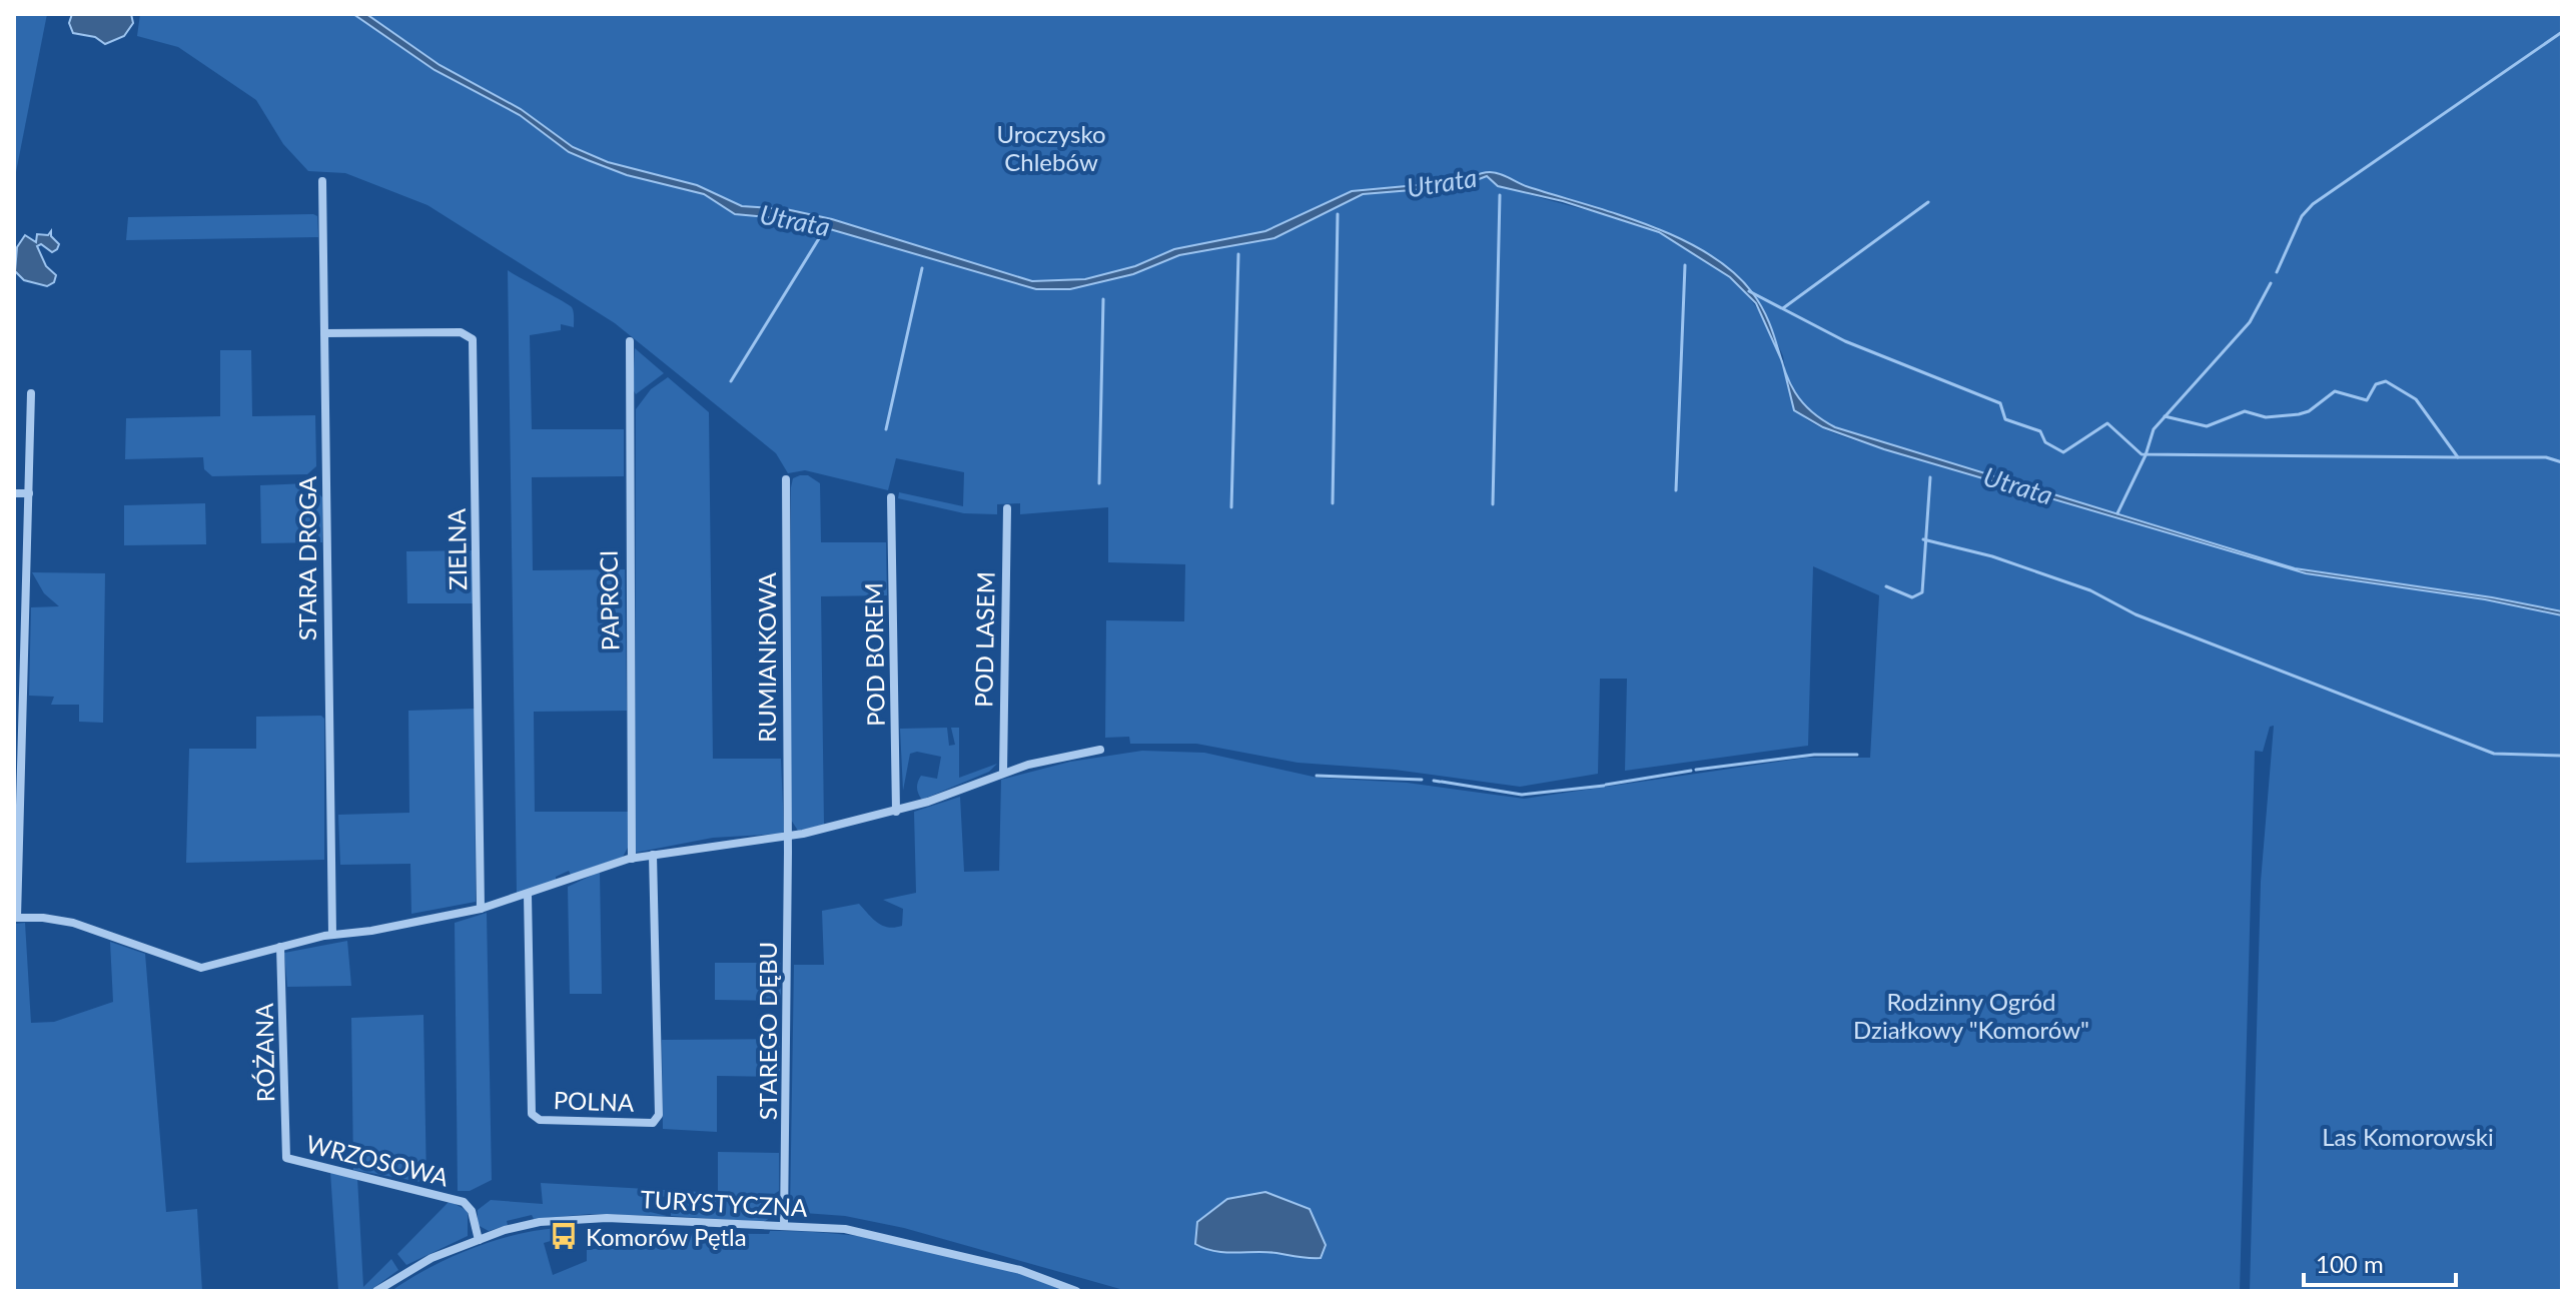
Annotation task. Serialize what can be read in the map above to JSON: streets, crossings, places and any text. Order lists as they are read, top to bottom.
{
  "streets": {
    "street": [
      "ZIELNA",
      "STARA DROGA",
      "PAPROCI",
      "POD LASEM",
      "POD BOREM",
      "RUMIANKOWA",
      "STAREGO DĘBU",
      "RÓŻANA",
      "POLNA",
      "WRZOSOWA",
      "TURYSTYCZNA"
    ]
  },
  "crossings": [
    ["ZIELNA", "STARA DROGA"],
    ["RUMIANKOWA", "STAREGO DĘBU"],
    ["STAREGO DĘBU", "TURYSTYCZNA"],
    ["RÓŻANA", "WRZOSOWA"],
    ["WRZOSOWA", "TURYSTYCZNA"]
  ],
  "water": ["Utrata"],
  "parks": ["Uroczysko Chlebów", "Rodzinny Ogród Działkowy \"Komorów\"", "Las Komorowski"],
  "places": {
    "bus stop": ["Komorów Pętla"]
  },
  "scale_bar": "100 m"
}
